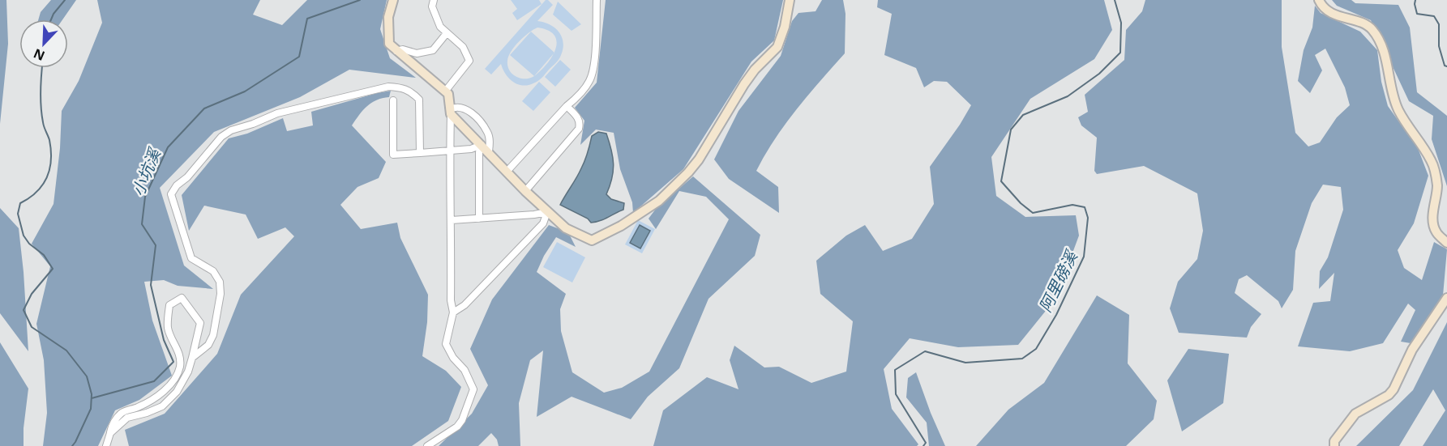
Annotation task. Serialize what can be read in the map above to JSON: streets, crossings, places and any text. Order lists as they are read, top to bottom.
{
  "water": ["小坑溪", "阿里磅溪"],
  "north": "bottom left"
}
